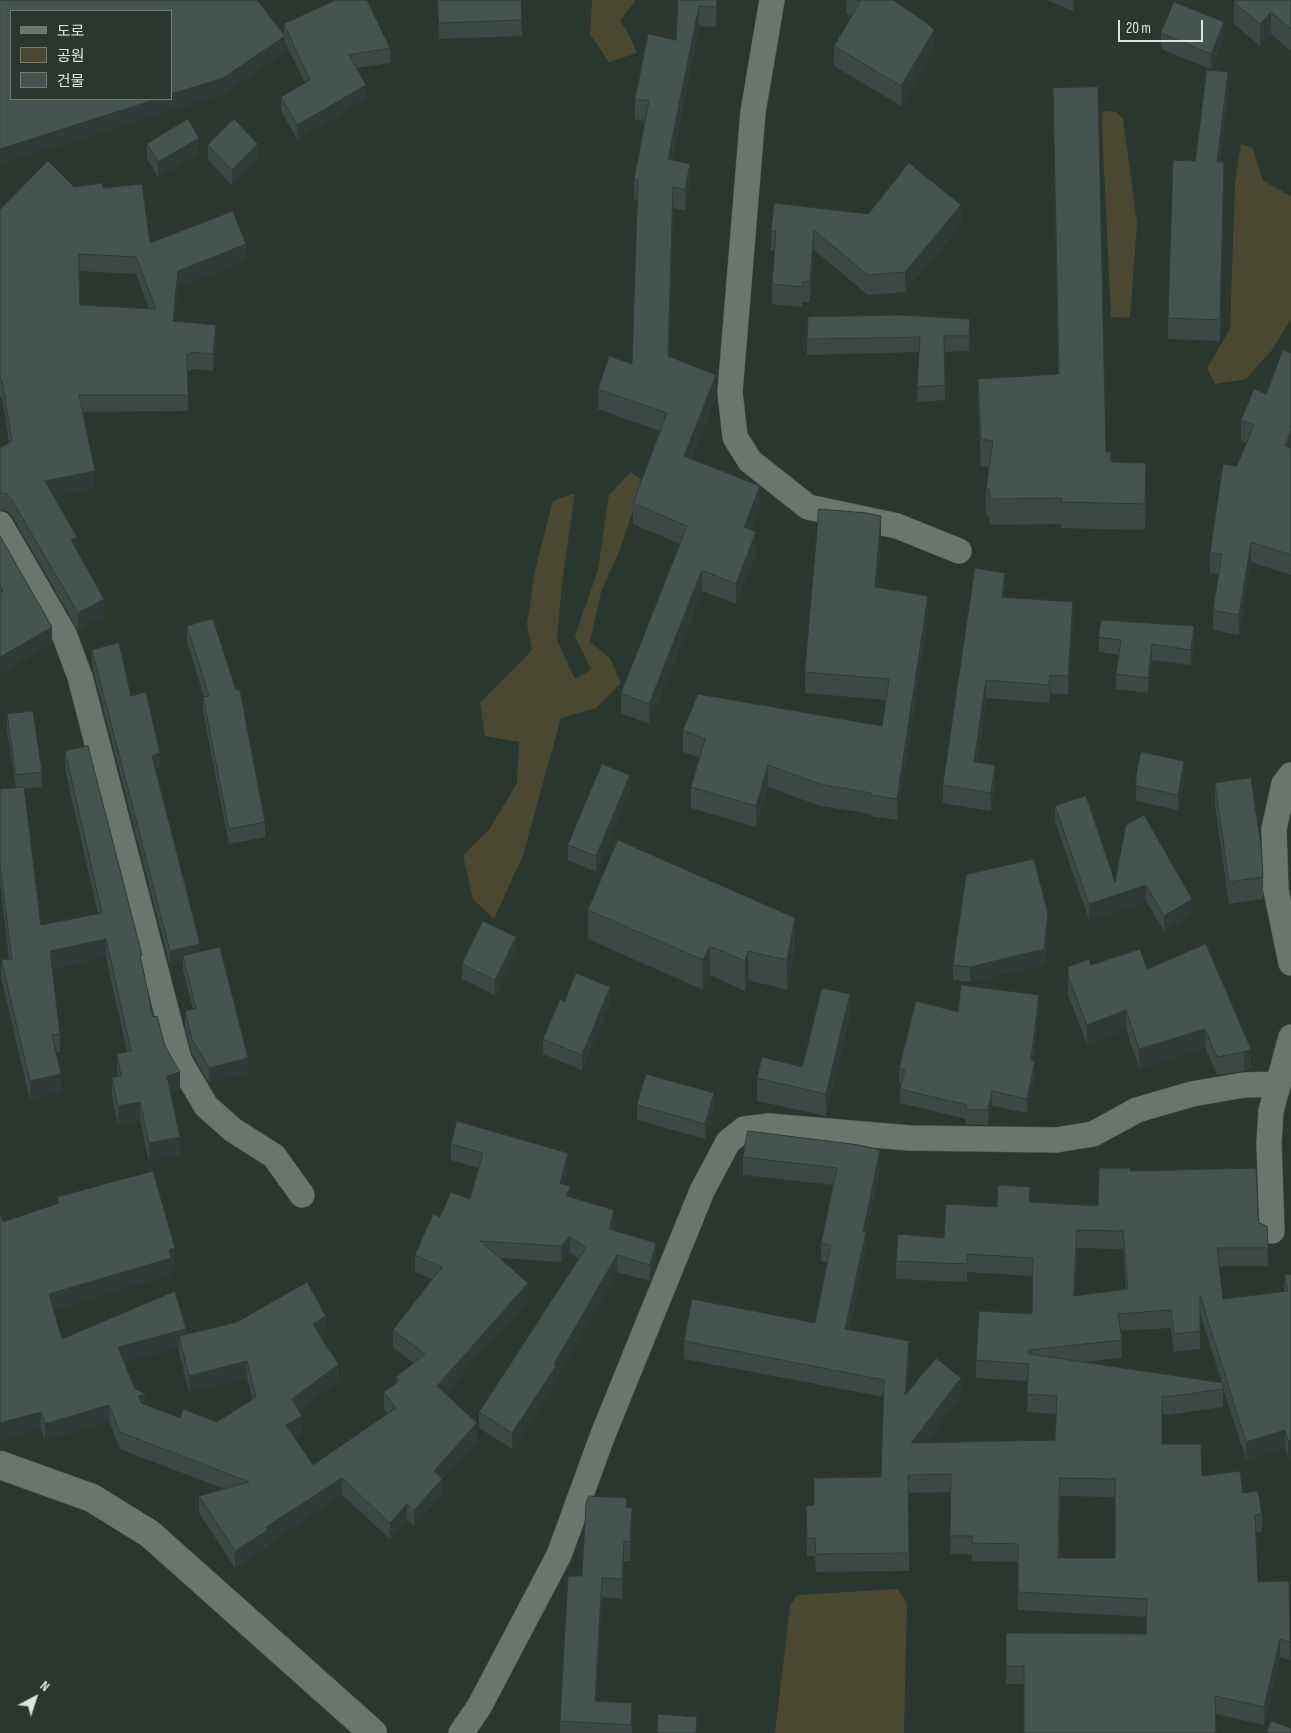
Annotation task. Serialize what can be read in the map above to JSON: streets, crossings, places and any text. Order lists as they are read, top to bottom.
{
  "legend": ["도로", "공원", "건물"],
  "scale_bar": "20 m",
  "north": "top right"
}
